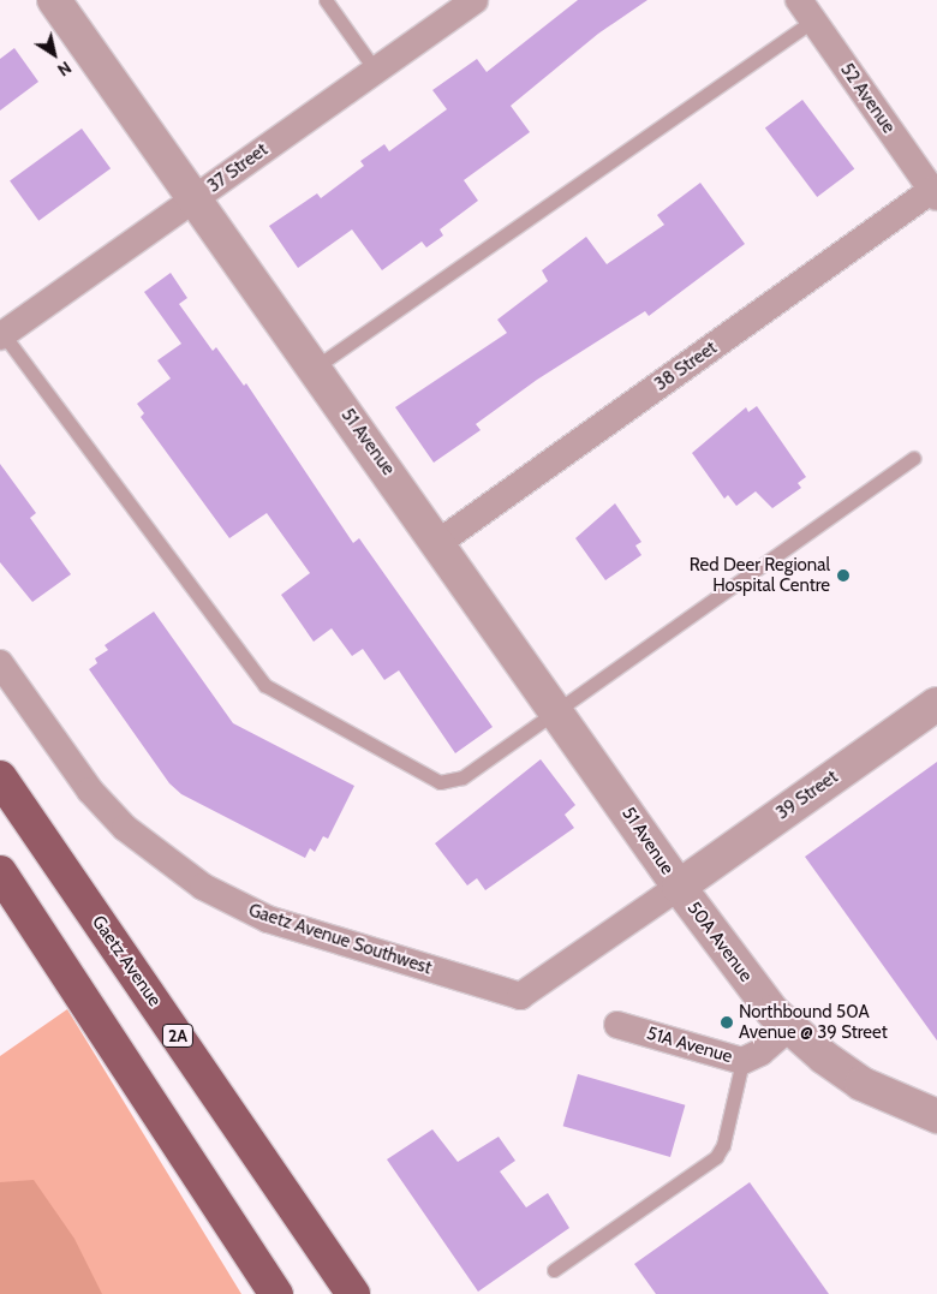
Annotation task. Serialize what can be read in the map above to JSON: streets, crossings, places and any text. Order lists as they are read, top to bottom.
{
  "streets": {
    "main road": ["Gaetz Avenue", "2A"],
    "street": [
      "52 Avenue",
      "37 Street",
      "38 Street",
      "51 Avenue",
      "39 Street",
      "Gaetz Avenue Southwest",
      "50A Avenue",
      "51A Avenue"
    ]
  },
  "crossings": [
    ["52 Avenue", "38 Street"],
    ["37 Street", "51 Avenue"],
    ["38 Street", "51 Avenue"],
    ["51 Avenue", "39 Street"],
    ["51 Avenue", "Gaetz Avenue Southwest"],
    ["51 Avenue", "50A Avenue"],
    ["39 Street", "Gaetz Avenue Southwest"],
    ["39 Street", "50A Avenue"],
    ["Gaetz Avenue Southwest", "50A Avenue"],
    ["50A Avenue", "51A Avenue"]
  ],
  "places": ["Red Deer Regional Hospital Centre", "Northbound 50A Avenue @ 39 Street"],
  "north": "bottom right"
}
